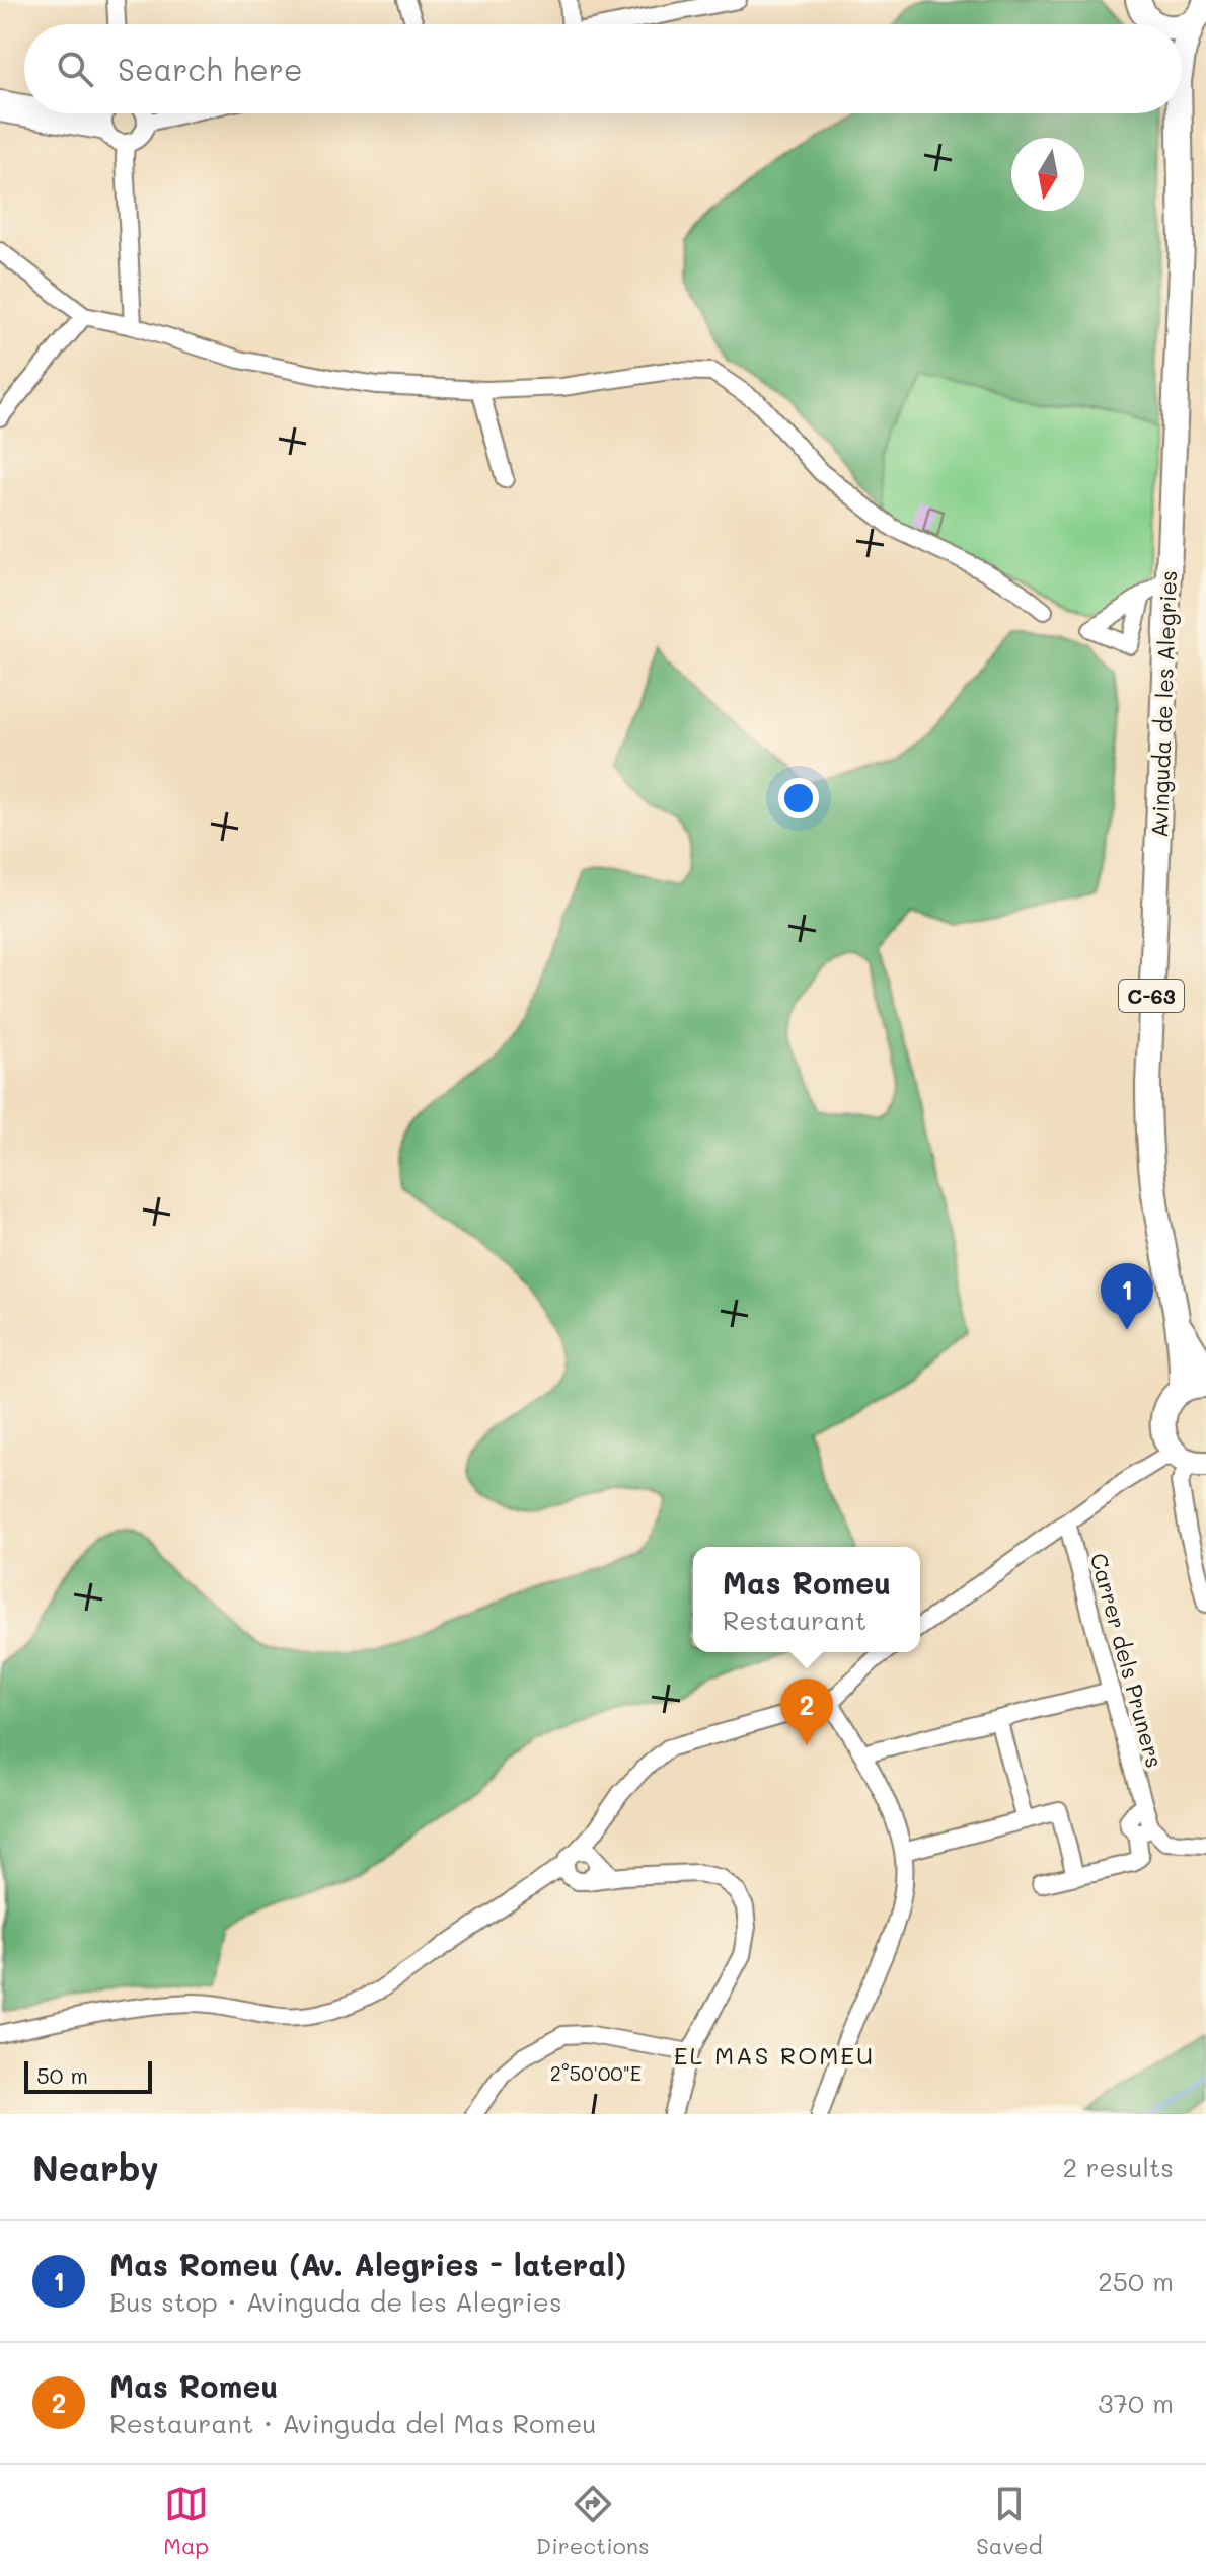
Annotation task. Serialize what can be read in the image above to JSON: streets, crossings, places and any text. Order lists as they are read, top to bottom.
{
  "streets": {
    "main road": ["Avinguda de les Alegries", "C-63"],
    "street": ["Carrer dels Pruners"]
  },
  "crossings": [
    ["Avinguda de les Alegries", "C-63"]
  ],
  "districts": ["EL MAS ROMEU"],
  "scale_bar": "50 m",
  "north": "bottom",
  "page": {
    "search": "Search here",
    "pins": ["1", "2"],
    "popup": ["Mas Romeu", "Restaurant"],
    "scale": "50 m",
    "heading": ["Nearby", "2 results"],
    "list": [
      {
        "mark": "1",
        "name": "Mas Romeu (Av. Alegries - lateral)",
        "note": "Bus stop · Avinguda de les Alegries",
        "value": "250 m"
      },
      {
        "mark": "2",
        "name": "Mas Romeu",
        "note": "Restaurant · Avinguda del Mas Romeu",
        "value": "370 m"
      }
    ],
    "nav": ["Map", "Directions", "Saved"]
  },
  "coordinates": ["2°50'00\"E"]
}
